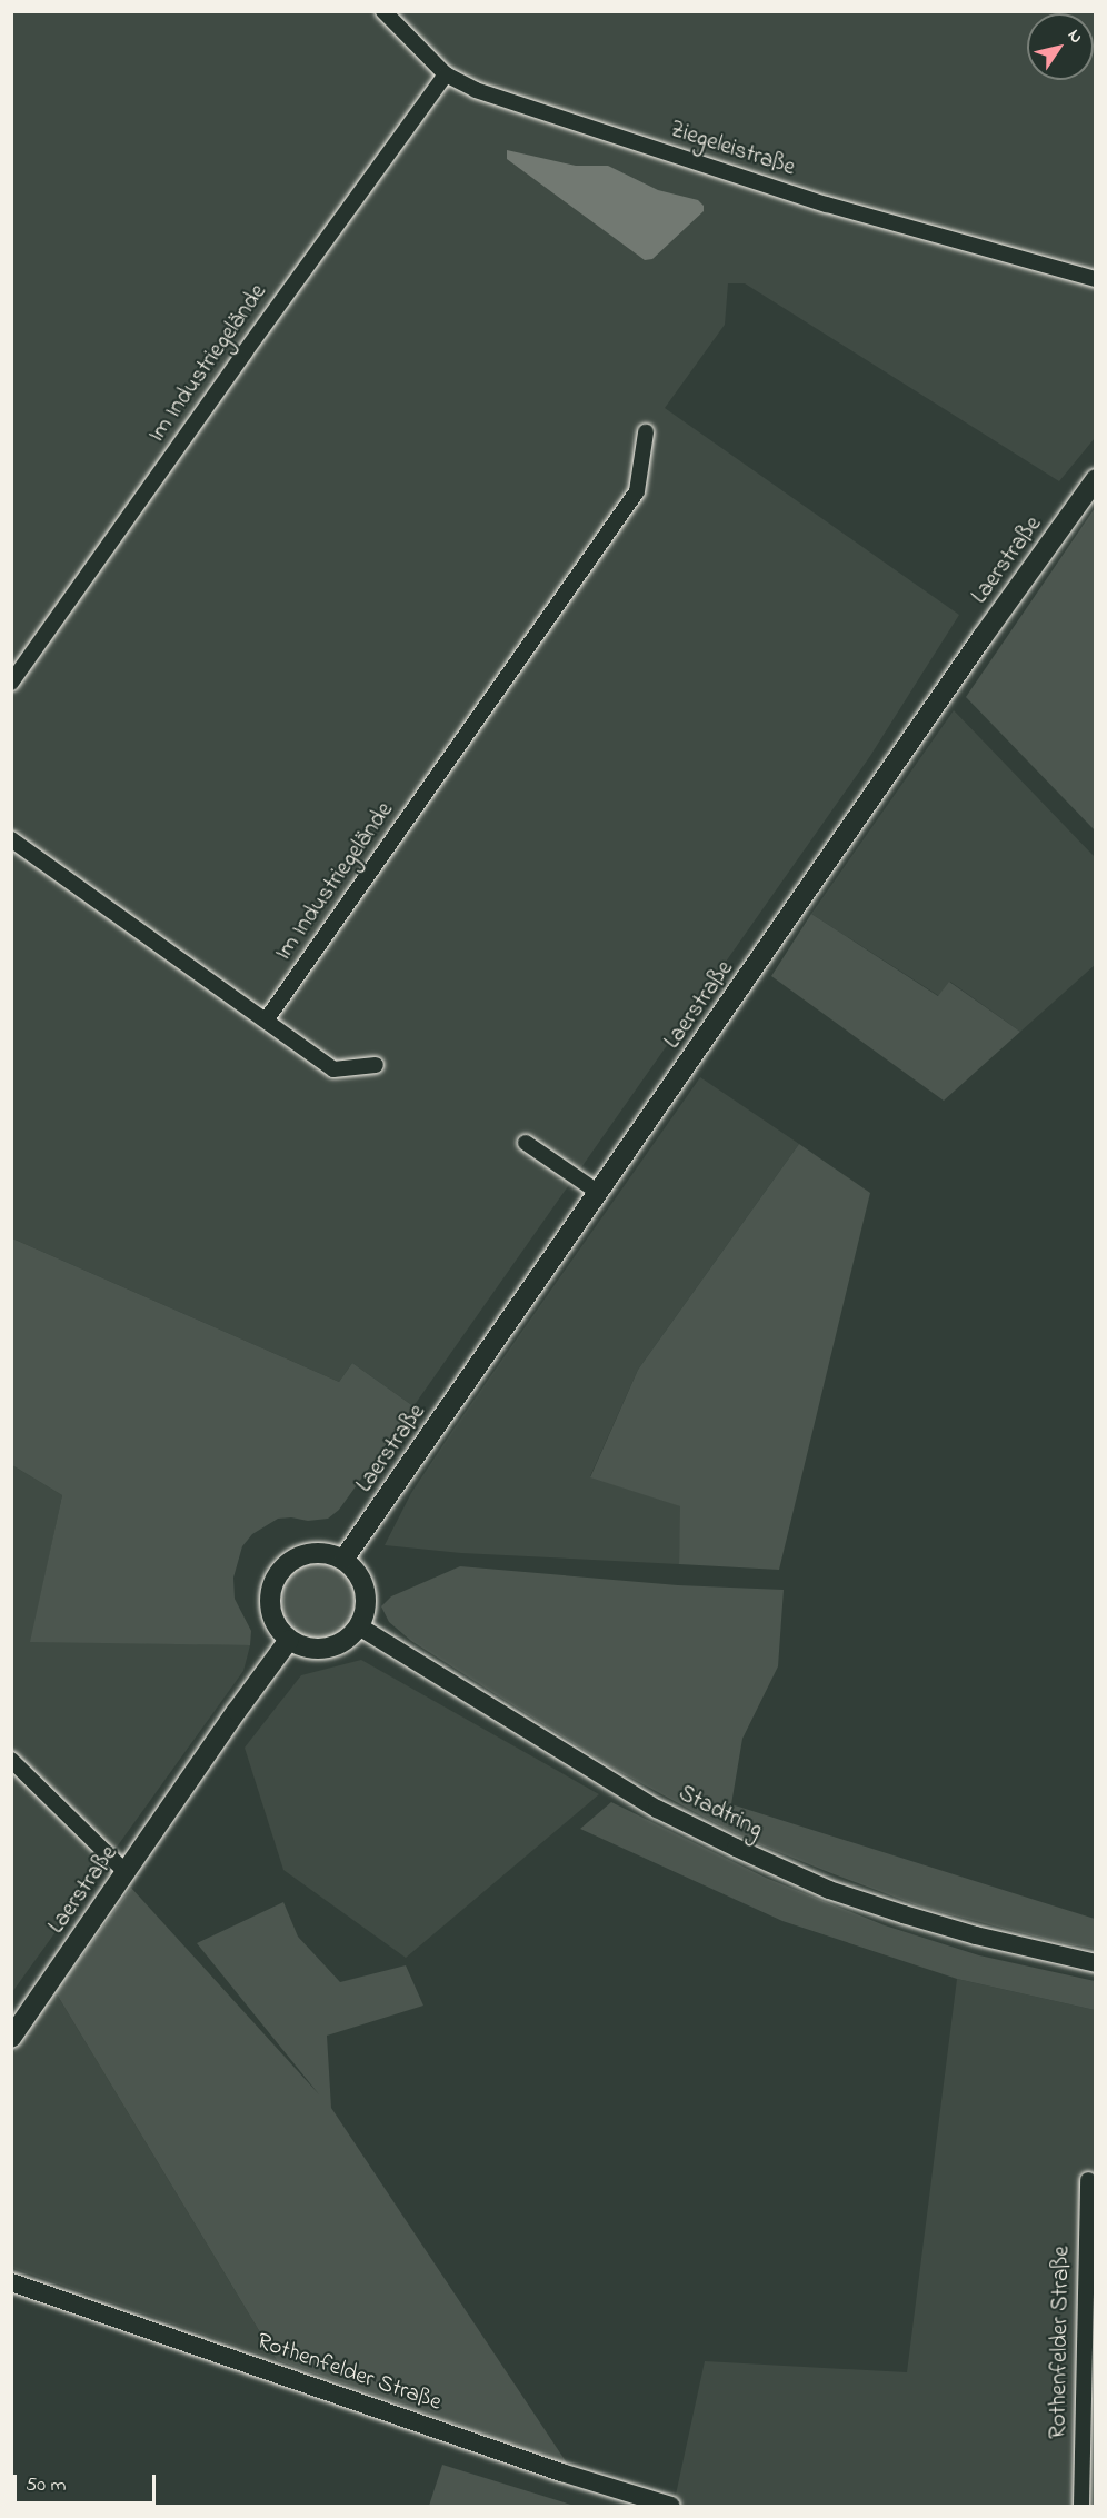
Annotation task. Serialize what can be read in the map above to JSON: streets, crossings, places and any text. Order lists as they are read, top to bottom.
{
  "streets": {
    "main road": ["Laerstraße"],
    "street": [
      "Ziegeleistraße",
      "Im Industriegelände",
      "Stadtring",
      "Rothenfelder Straße"
    ]
  },
  "crossings": [
    ["Ziegeleistraße", "Im Industriegelände"],
    ["Laerstraße", "Stadtring"]
  ],
  "scale_bar": "50 m",
  "north": "top right"
}
